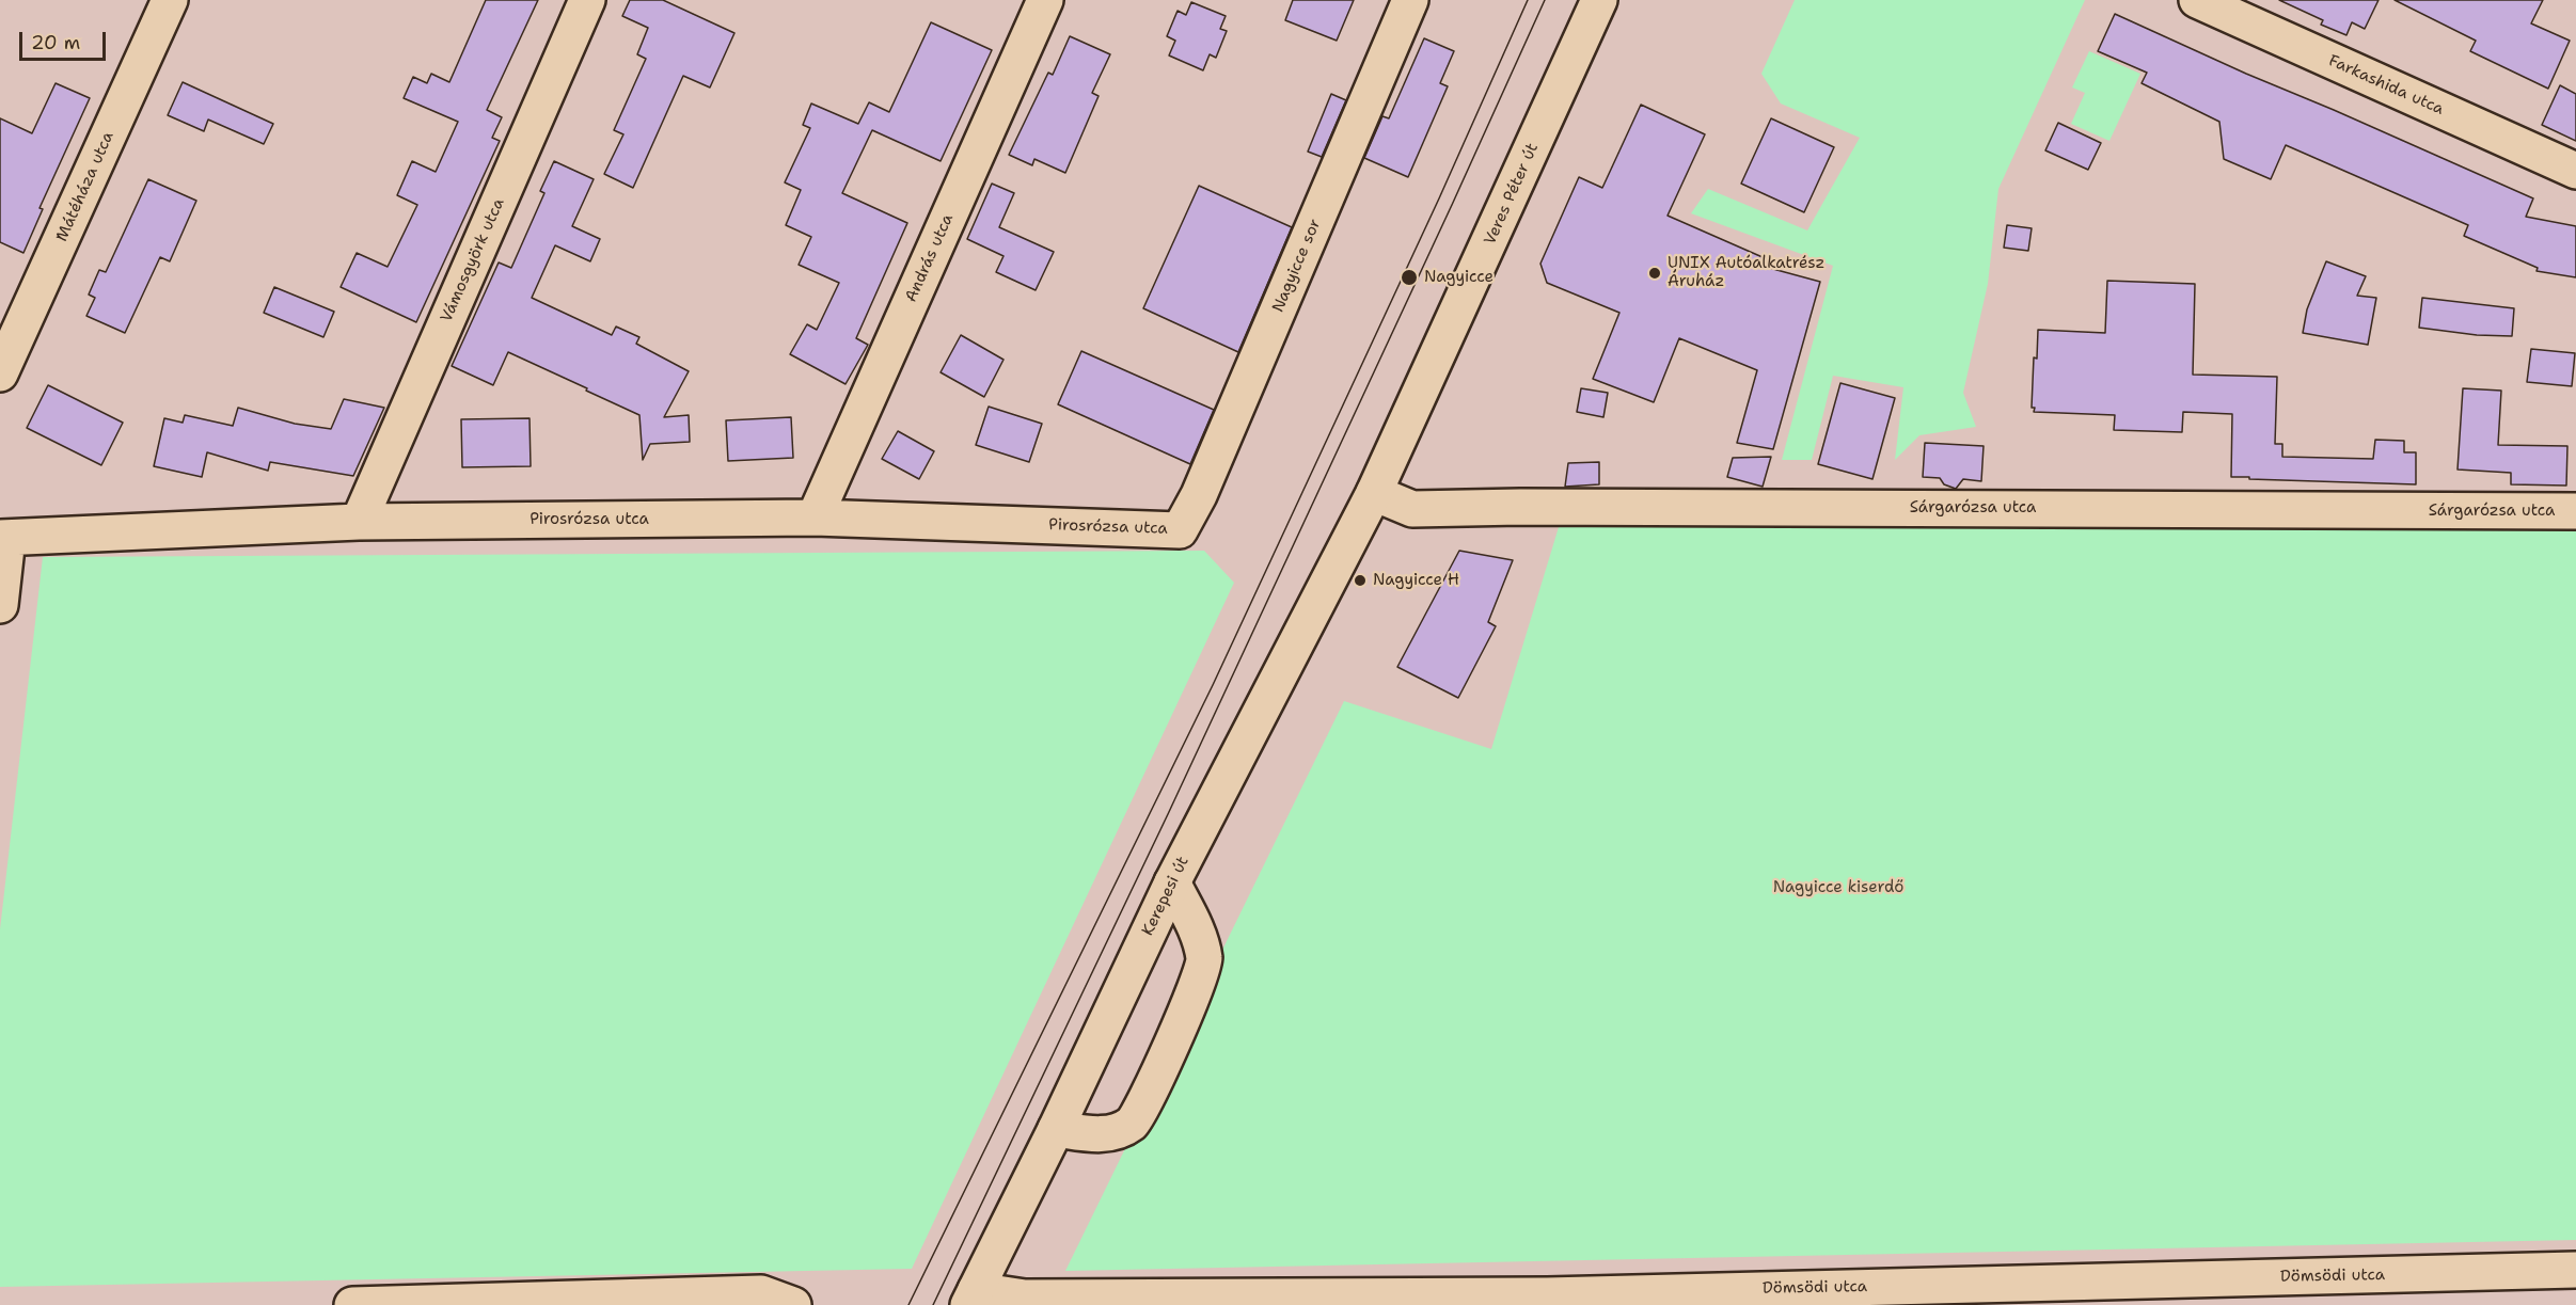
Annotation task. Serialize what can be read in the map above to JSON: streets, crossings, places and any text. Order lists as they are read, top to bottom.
{
  "streets": {
    "street": [
      "Farkashida utca",
      "Mátéháza utca",
      "Veres Péter út",
      "András utca",
      "Vámosgyörk utca",
      "Nagyicce sor",
      "Sárgarózsa utca",
      "Pirosrózsa utca",
      "Kerepesi út",
      "Dömsödi utca"
    ]
  },
  "crossings": [
    ["Veres Péter út", "Sárgarózsa utca"],
    ["Veres Péter út", "Kerepesi út"],
    ["András utca", "Pirosrózsa utca"],
    ["Vámosgyörk utca", "Pirosrózsa utca"],
    ["Nagyicce sor", "Pirosrózsa utca"],
    ["Sárgarózsa utca", "Kerepesi út"],
    ["Kerepesi út", "Dömsödi utca"]
  ],
  "parks": ["Nagyicce kiserdő"],
  "places": ["UNIX Autóalkatrész Áruház", "Nagyicce", "Nagyicce H"],
  "scale_bar": "20 m"
}
